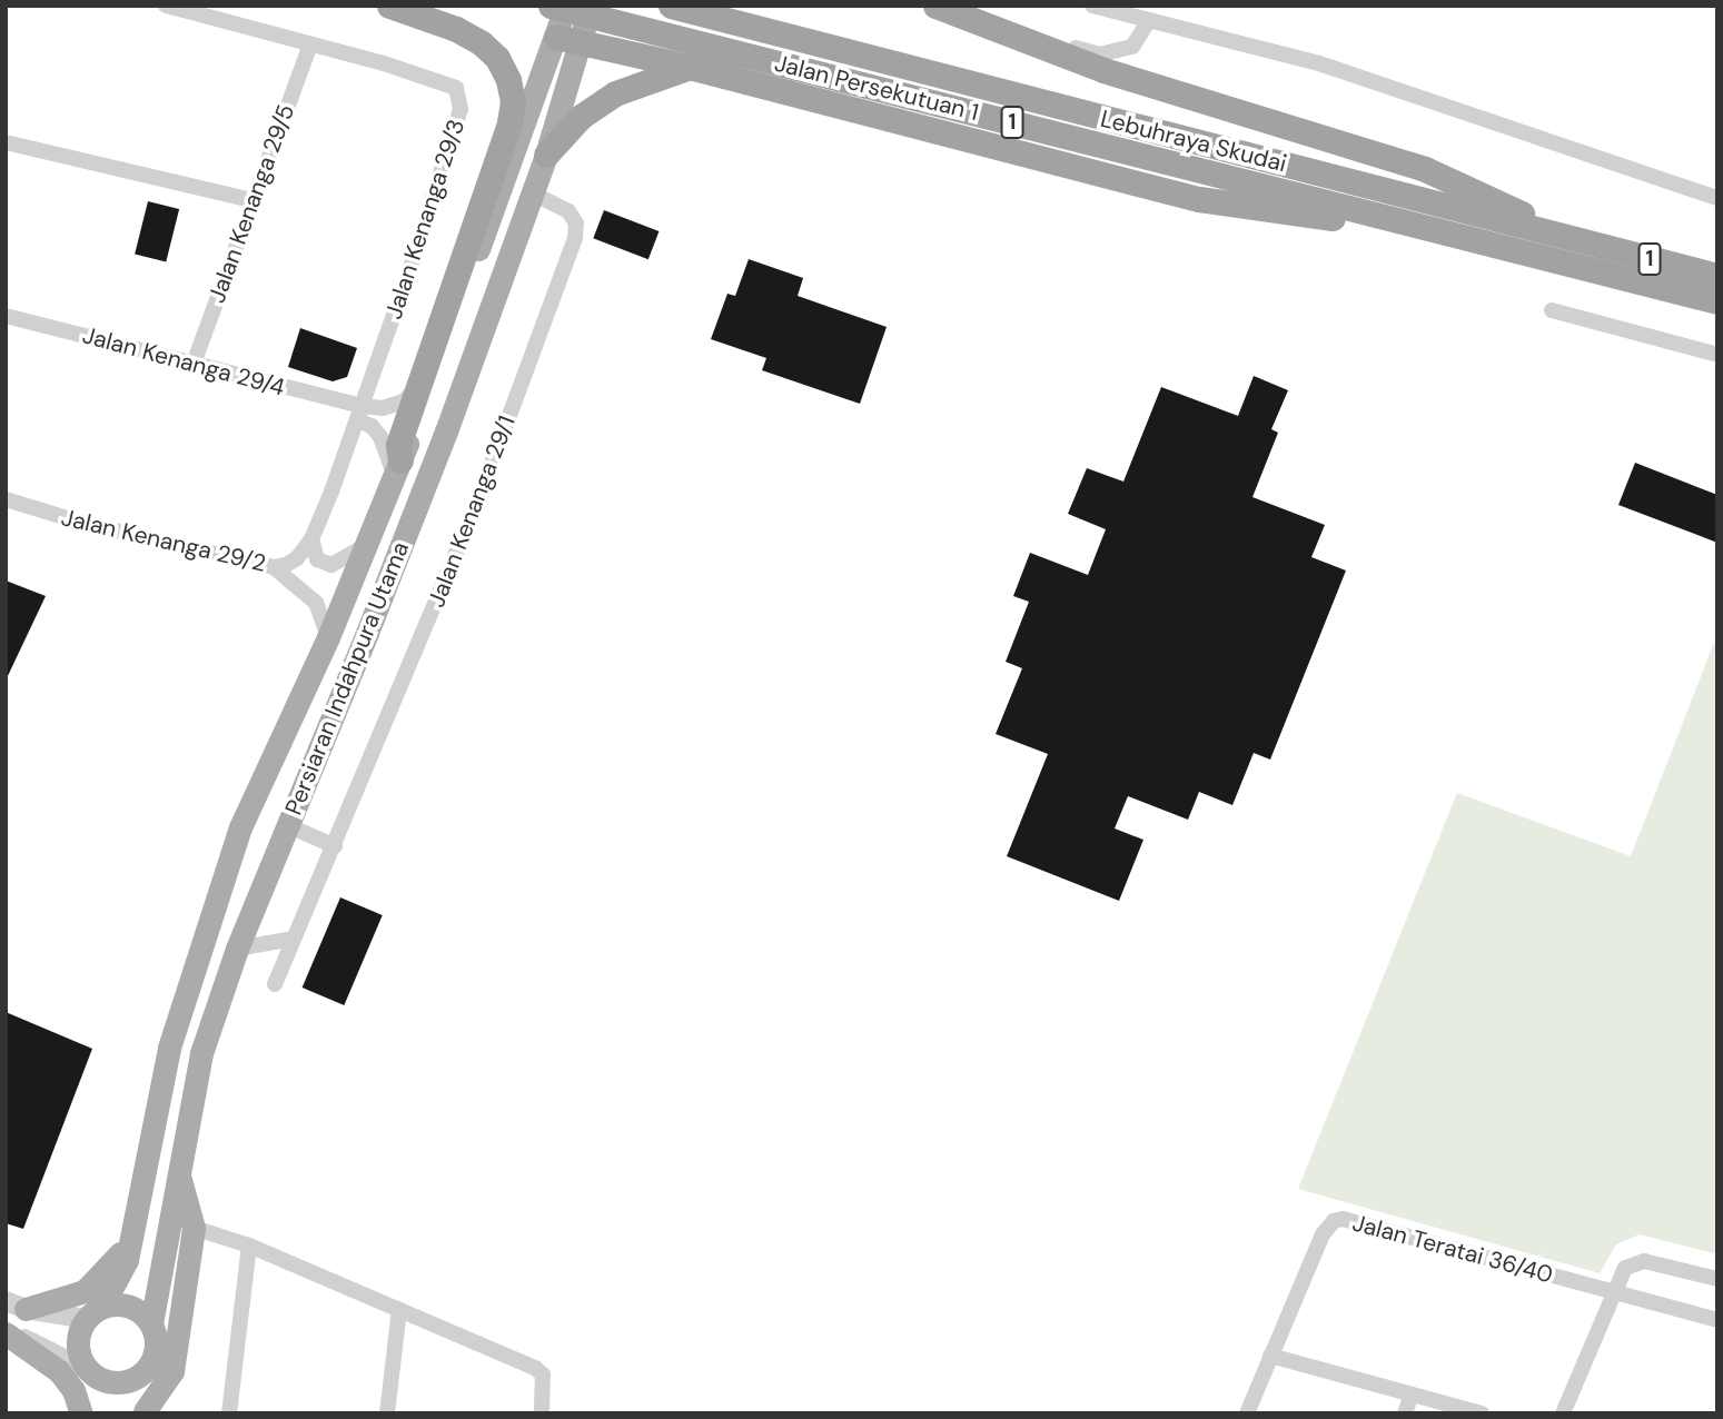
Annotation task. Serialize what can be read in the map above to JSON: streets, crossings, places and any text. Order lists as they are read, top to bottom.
{
  "streets": {
    "highway": ["Jalan Persekutuan 1", "1", "Lebuhraya Skudai"],
    "main road": ["Persiaran Indahpura Utama"],
    "street": [
      "Jalan Kenanga 29/5",
      "Jalan Kenanga 29/3",
      "Jalan Kenanga 29/4",
      "Jalan Kenanga 29/1",
      "Jalan Kenanga 29/2",
      "Jalan Teratai 36/40"
    ]
  },
  "crossings": [
    ["Jalan Persekutuan 1", "1"],
    ["Jalan Kenanga 29/5", "Jalan Kenanga 29/3"],
    ["Jalan Kenanga 29/5", "Jalan Kenanga 29/4"],
    ["Jalan Kenanga 29/3", "Jalan Kenanga 29/4"],
    ["Jalan Kenanga 29/1", "Persiaran Indahpura Utama"]
  ]
}
